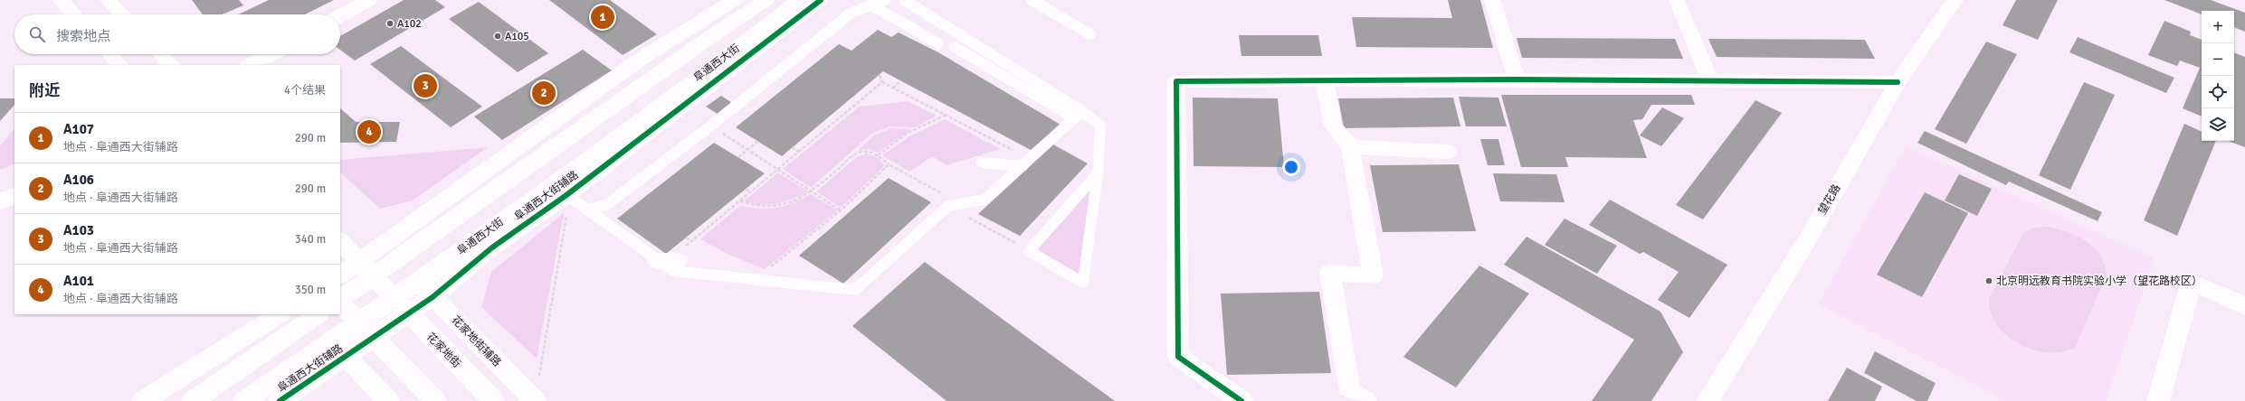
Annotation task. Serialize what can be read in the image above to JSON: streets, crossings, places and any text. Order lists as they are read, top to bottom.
{
  "streets": {
    "street": [
      "阜通西大街",
      "阜通西大街辅路",
      "望花路",
      "花家地街辅路",
      "花家地街"
    ]
  },
  "crossings": [
    ["阜通西大街", "阜通西大街辅路"],
    ["阜通西大街辅路", "花家地街辅路"],
    ["阜通西大街辅路", "花家地街"]
  ],
  "places": ["A102", "A105", "北京明远教育书院实验小学（望花路校区）"],
  "page": {
    "pins": [
      "1",
      "3",
      "2",
      "4"
    ],
    "map_buttons": ["+", "−"],
    "search": "搜索地点",
    "heading": ["附近", "4个结果"],
    "list": [
      {
        "mark": "1",
        "name": "A107",
        "note": "地点 · 阜通西大街辅路",
        "value": "290 m"
      },
      {
        "mark": "2",
        "name": "A106",
        "note": "地点 · 阜通西大街辅路",
        "value": "290 m"
      },
      {
        "mark": "3",
        "name": "A103",
        "note": "地点 · 阜通西大街辅路",
        "value": "340 m"
      },
      {
        "mark": "4",
        "name": "A101",
        "note": "地点 · 阜通西大街辅路",
        "value": "350 m"
      }
    ]
  }
}
